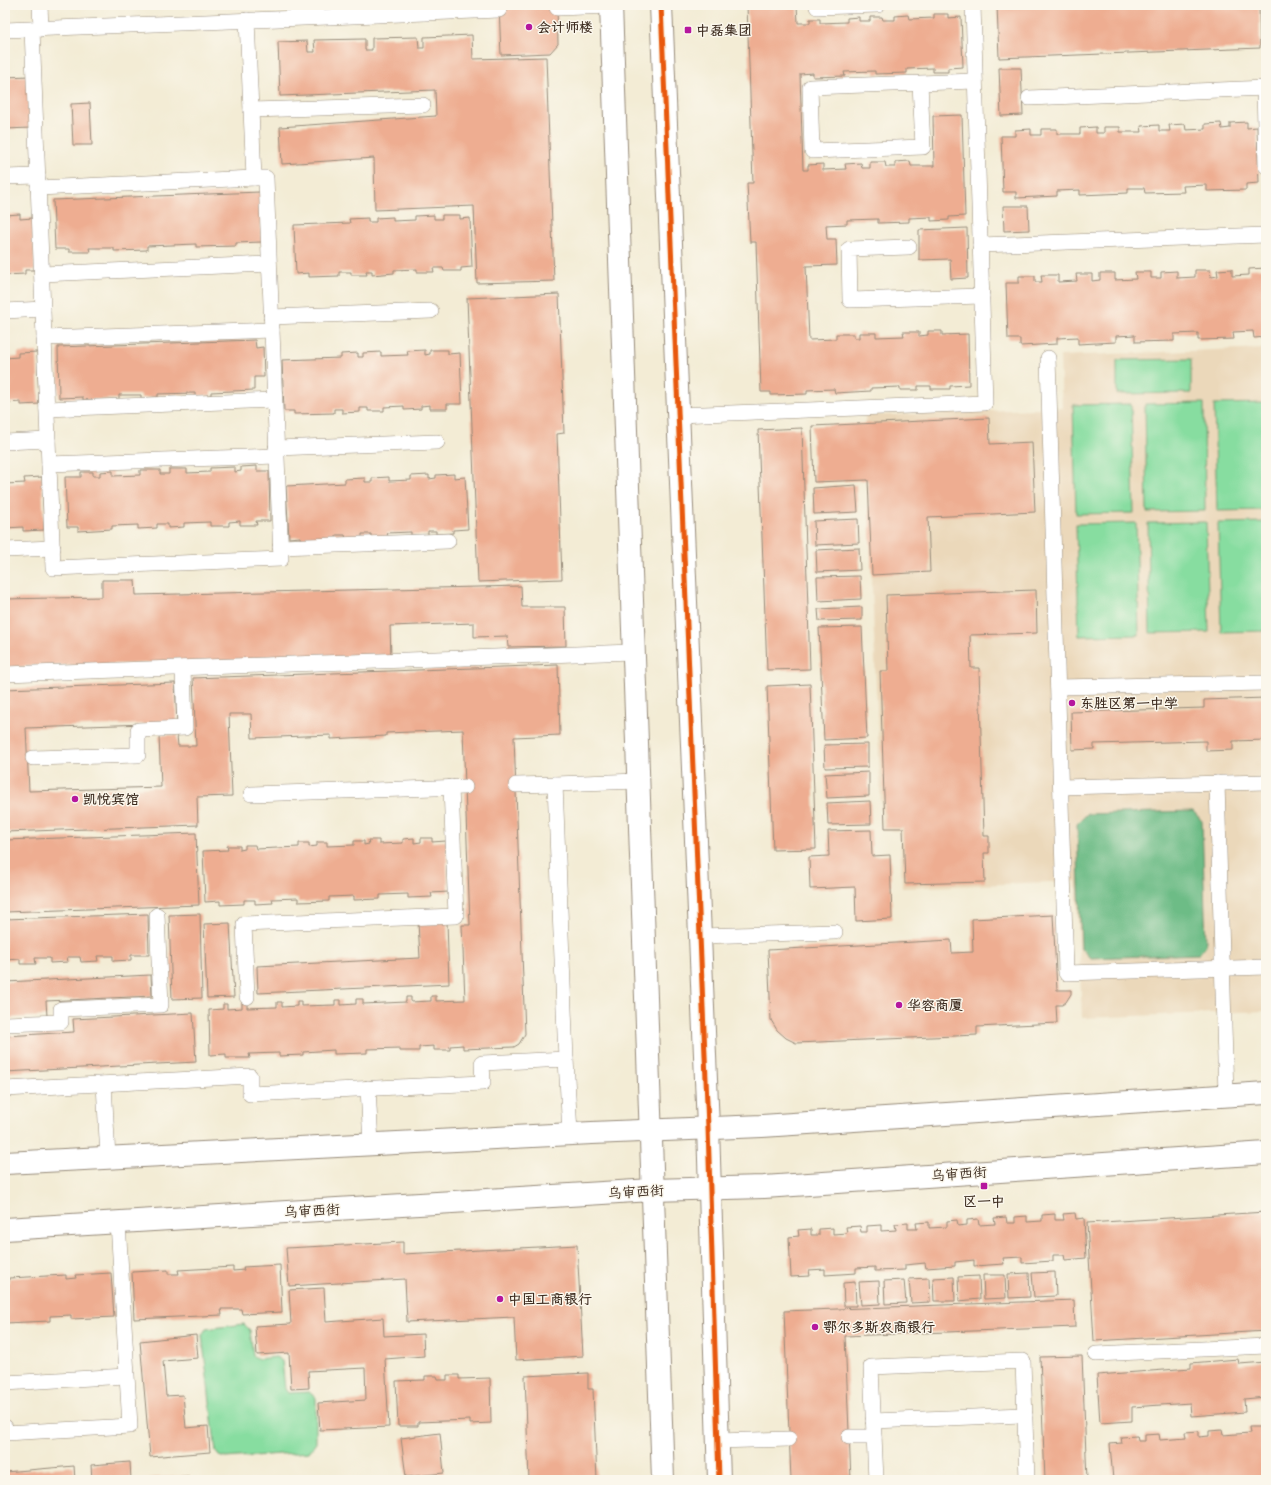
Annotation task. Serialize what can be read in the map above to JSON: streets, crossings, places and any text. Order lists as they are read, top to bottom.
{
  "streets": {
    "street": ["乌审西街"]
  },
  "places": {
    "other": [
      "会计师楼",
      "东胜区第一中学",
      "凯悦宾馆",
      "华容商厦",
      "中国工商银行",
      "鄂尔多斯农商银行"
    ],
    "transit": ["中磊集团", "区一中"]
  }
}
